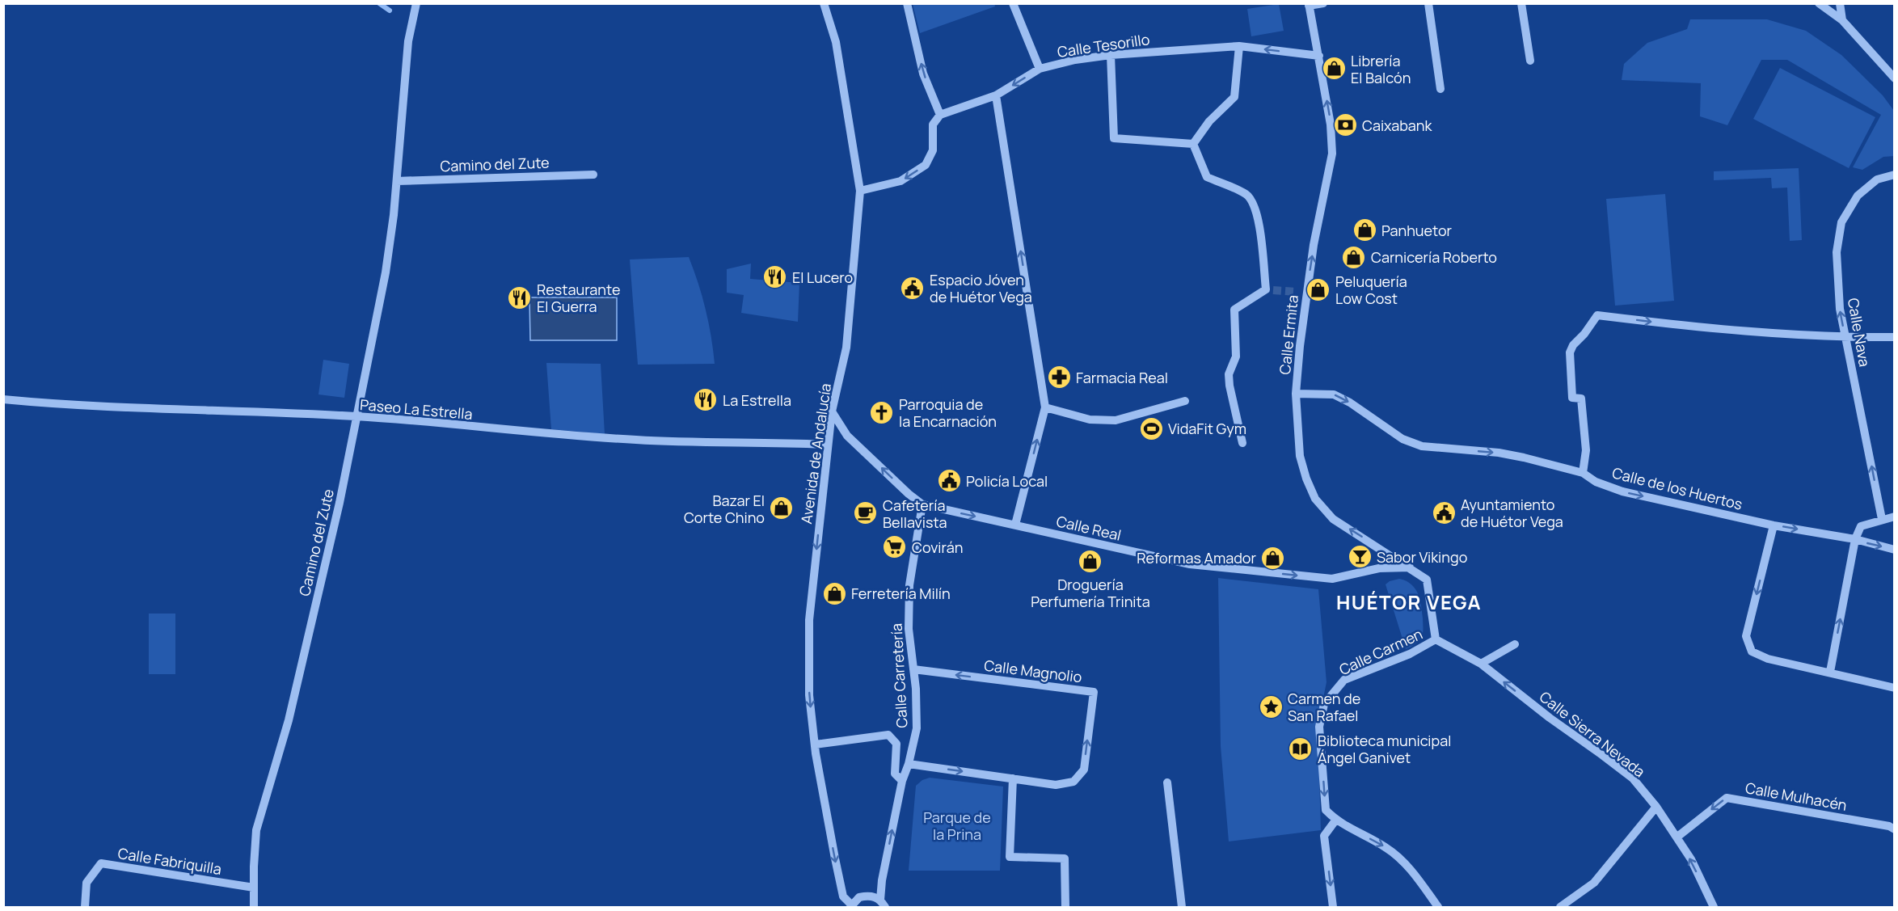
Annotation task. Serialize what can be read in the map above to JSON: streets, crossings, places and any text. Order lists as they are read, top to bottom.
{
  "streets": {
    "street": [
      "Calle Tesorillo",
      "Camino del Zute",
      "Calle Nava",
      "Calle Ermita",
      "Paseo La Estrella",
      "Avenida de Andalucía",
      "Calle de los Huertos",
      "Calle Real",
      "Calle Carmen",
      "Calle Magnolio",
      "Calle Carretería",
      "Calle Sierra Nevada",
      "Calle Mulhacén",
      "Calle Fabriquilla"
    ]
  },
  "crossings": [
    ["Calle Tesorillo", "Calle Ermita"],
    ["Camino del Zute", "Paseo La Estrella"],
    ["Camino del Zute", "Calle Fabriquilla"],
    ["Calle Ermita", "Calle de los Huertos"],
    ["Calle Ermita", "Calle Real"],
    ["Calle Ermita", "Calle Carmen"],
    ["Calle Ermita", "Calle Sierra Nevada"],
    ["Paseo La Estrella", "Avenida de Andalucía"],
    ["Avenida de Andalucía", "Calle Real"],
    ["Calle Real", "Calle Carretería"],
    ["Calle Carmen", "Calle Sierra Nevada"],
    ["Calle Magnolio", "Calle Carretería"],
    ["Calle Sierra Nevada", "Calle Mulhacén"]
  ],
  "one_way": [
    "Calle Nava",
    "Calle Ermita",
    "Avenida de Andalucía",
    "Calle de los Huertos",
    "Calle Carmen",
    "Calle Sierra Nevada",
    "Calle Mulhacén"
  ],
  "districts": ["HUÉTOR VEGA"],
  "parks": ["Parque de la Prina"],
  "places": {
    "shop": [
      "Librería El Balcón",
      "Panhuetor",
      "Carnicería Roberto",
      "Peluquería Low Cost",
      "Bazar El Corte Chino",
      "Reformas Amador",
      "Droguería Perfumería Trinita",
      "Ferretería Milín"
    ],
    "bank": ["Caixabank"],
    "restaurant": ["El Lucero", "Restaurante El Guerra", "La Estrella"],
    "public building": ["Espacio Jóven de Huétor Vega", "Policía Local", "Ayuntamiento de Huétor Vega"],
    "pharmacy": ["Farmacia Real"],
    "church": ["Parroquia de la Encarnación"],
    "sports": ["VidaFit Gym"],
    "cafe": ["Cafetería Bellavista"],
    "supermarket": ["Covirán"],
    "bar": ["Sabor Vikingo"],
    "place": ["Carmen de San Rafael"],
    "library": ["Biblioteca municipal Ángel Ganivet"]
  }
}
